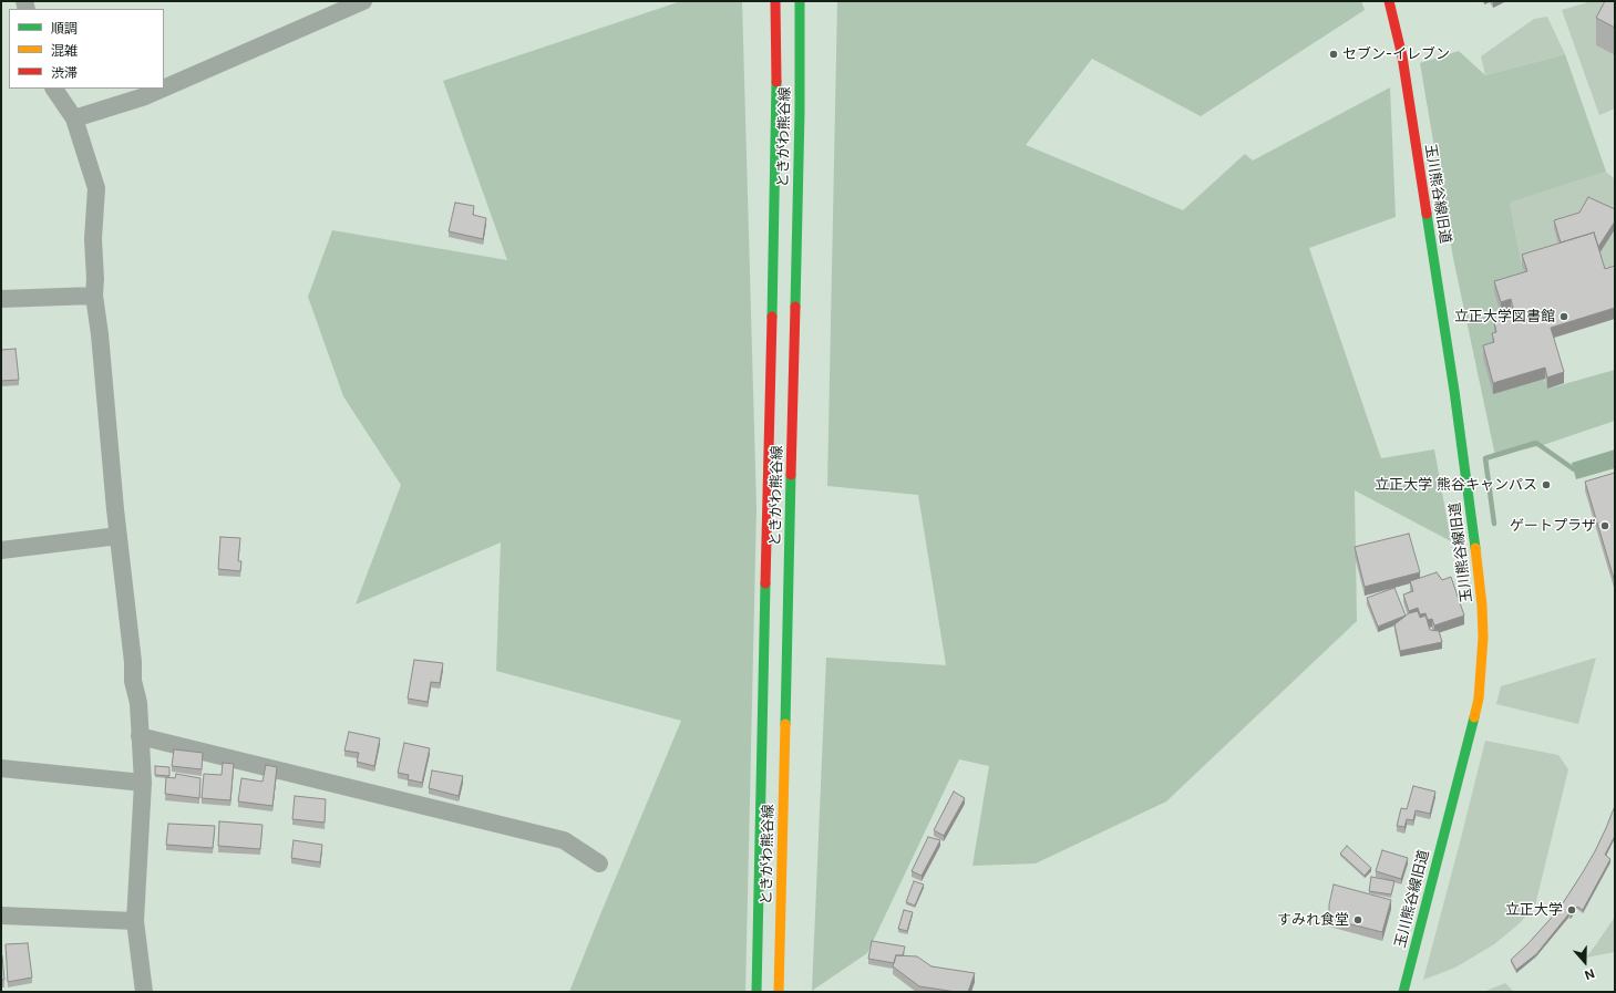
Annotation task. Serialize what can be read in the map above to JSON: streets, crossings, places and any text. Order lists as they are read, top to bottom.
{
  "streets": {
    "main road": ["ときがわ熊谷線", "玉川熊谷線旧道"]
  },
  "places": [
    "セブン-イレブン",
    "立正大学図書館",
    "立正大学 熊谷キャンパス",
    "ゲートプラザ",
    "立正大学",
    "すみれ食堂"
  ],
  "legend": ["順調", "混雑", "渋滞"],
  "north": "bottom"
}
